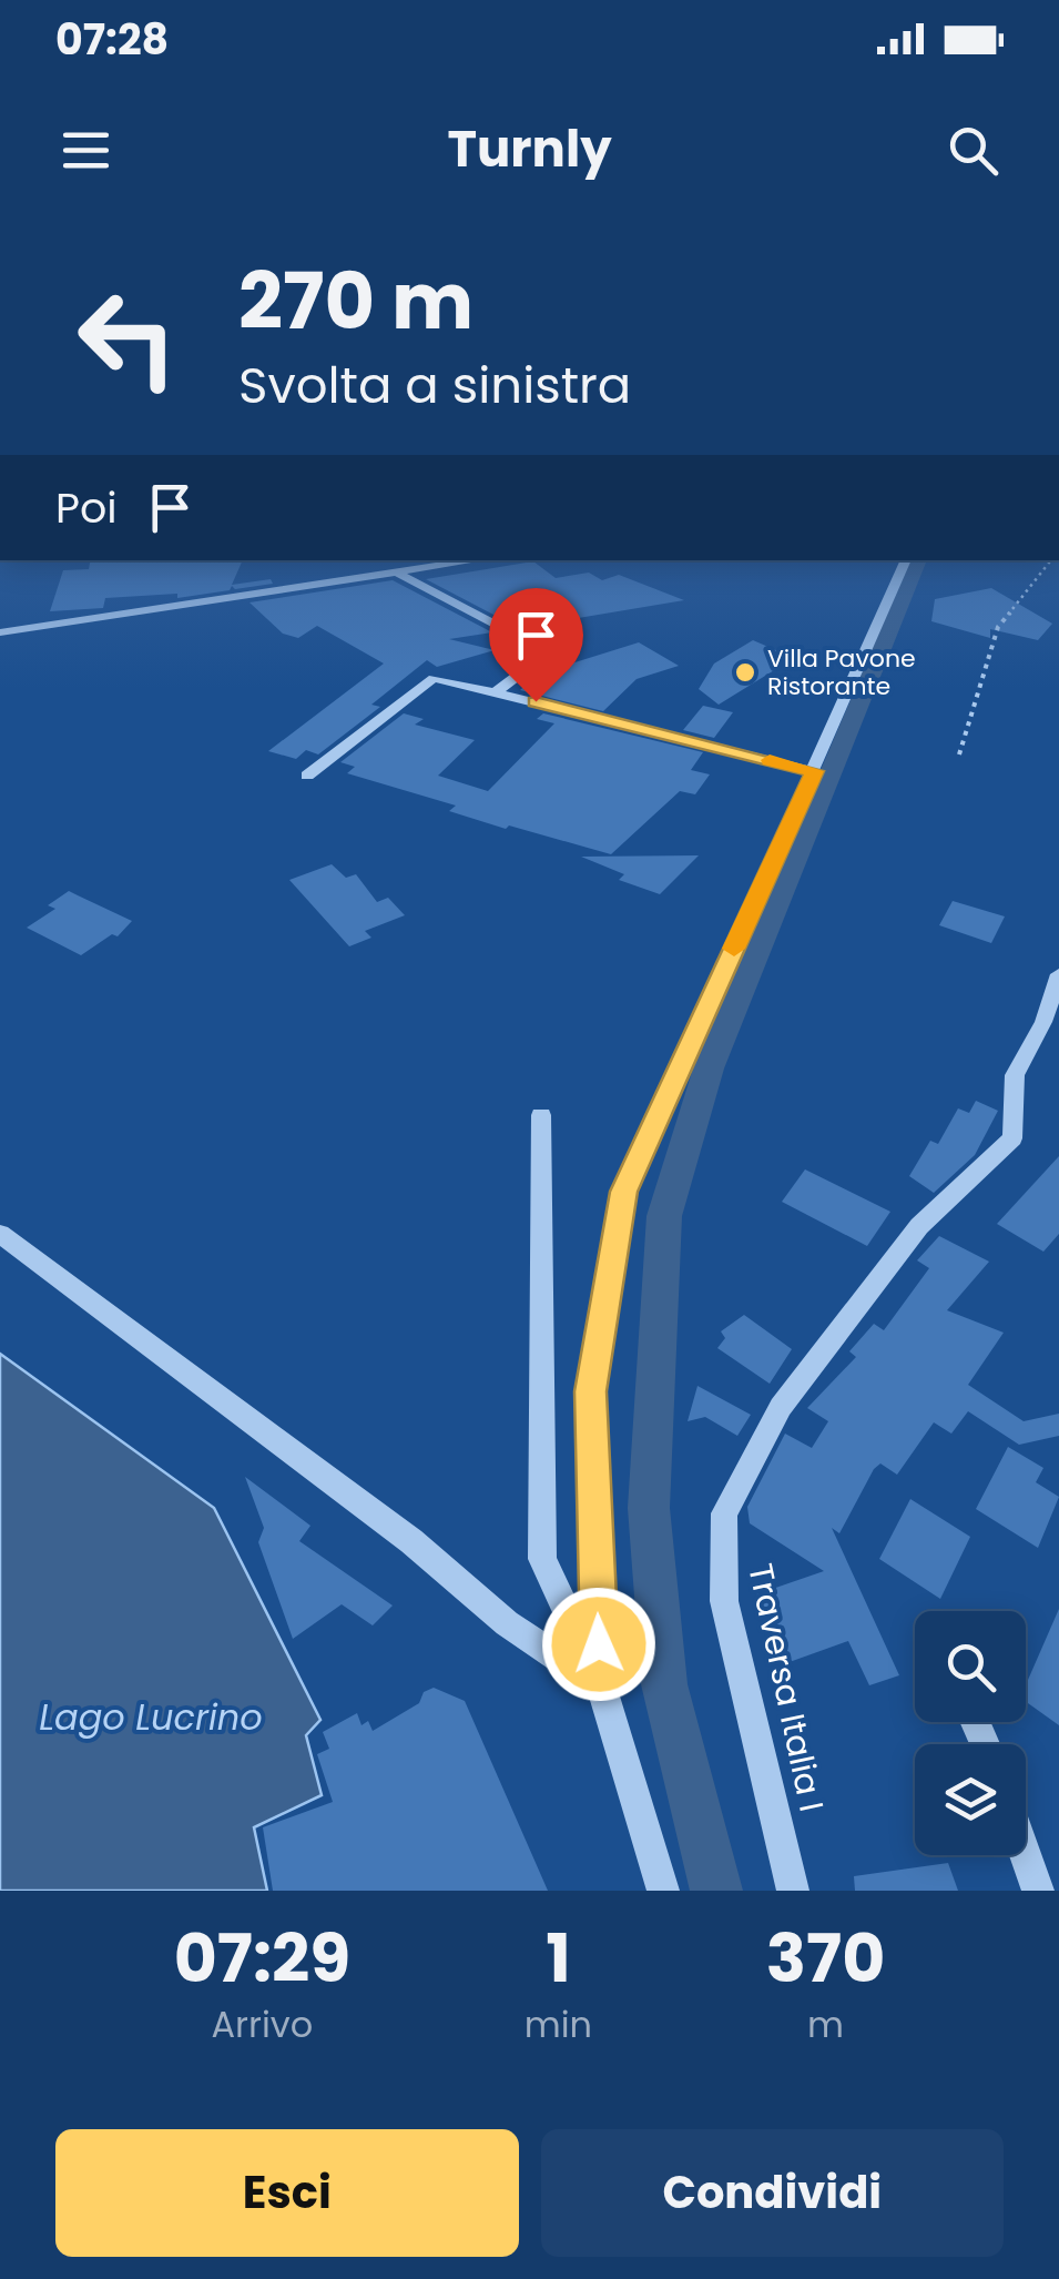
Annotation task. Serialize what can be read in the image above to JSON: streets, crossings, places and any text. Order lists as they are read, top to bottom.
{
  "streets": {
    "street": ["Traversa Italia I"]
  },
  "water": ["Lago Lucrino"],
  "places": ["Villa Pavone Ristorante"],
  "page": {
    "status": "07:28",
    "header": "Turnly",
    "turn": ["270 m", "Svolta a sinistra"],
    "then": "Poi",
    "eta": [
      "07:29",
      "Arrivo",
      "1",
      "min",
      "370",
      "m"
    ],
    "buttons": ["Esci", "Condividi"]
  }
}
